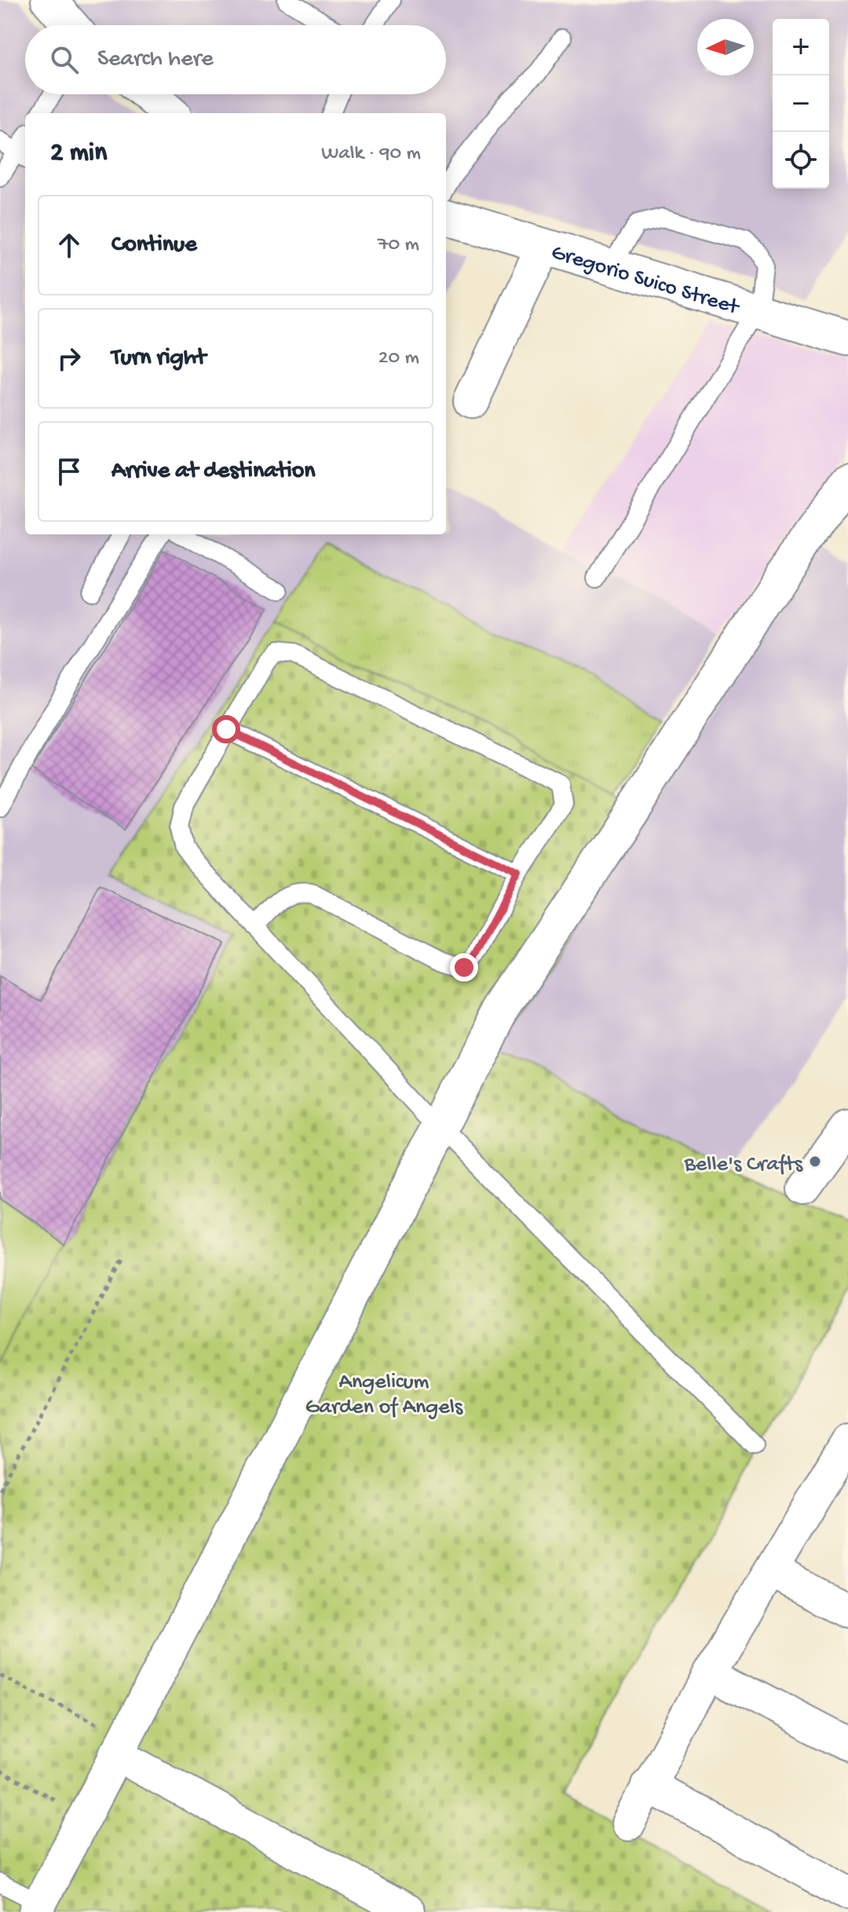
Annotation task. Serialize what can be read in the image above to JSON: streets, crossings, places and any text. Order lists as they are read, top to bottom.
{
  "streets": {
    "street": ["Gregorio Suico Street"]
  },
  "parks": ["Angelicum Garden of Angels"],
  "places": ["Belle's Crafts"],
  "north": "left",
  "page": {
    "map_buttons": ["+", "−"],
    "search": "Search here",
    "heading": ["2 min", "Walk · 90 m"],
    "list": [
      ["Continue", "70 m"],
      ["Turn right", "20 m"],
      "Arrive at destination"
    ]
  }
}
